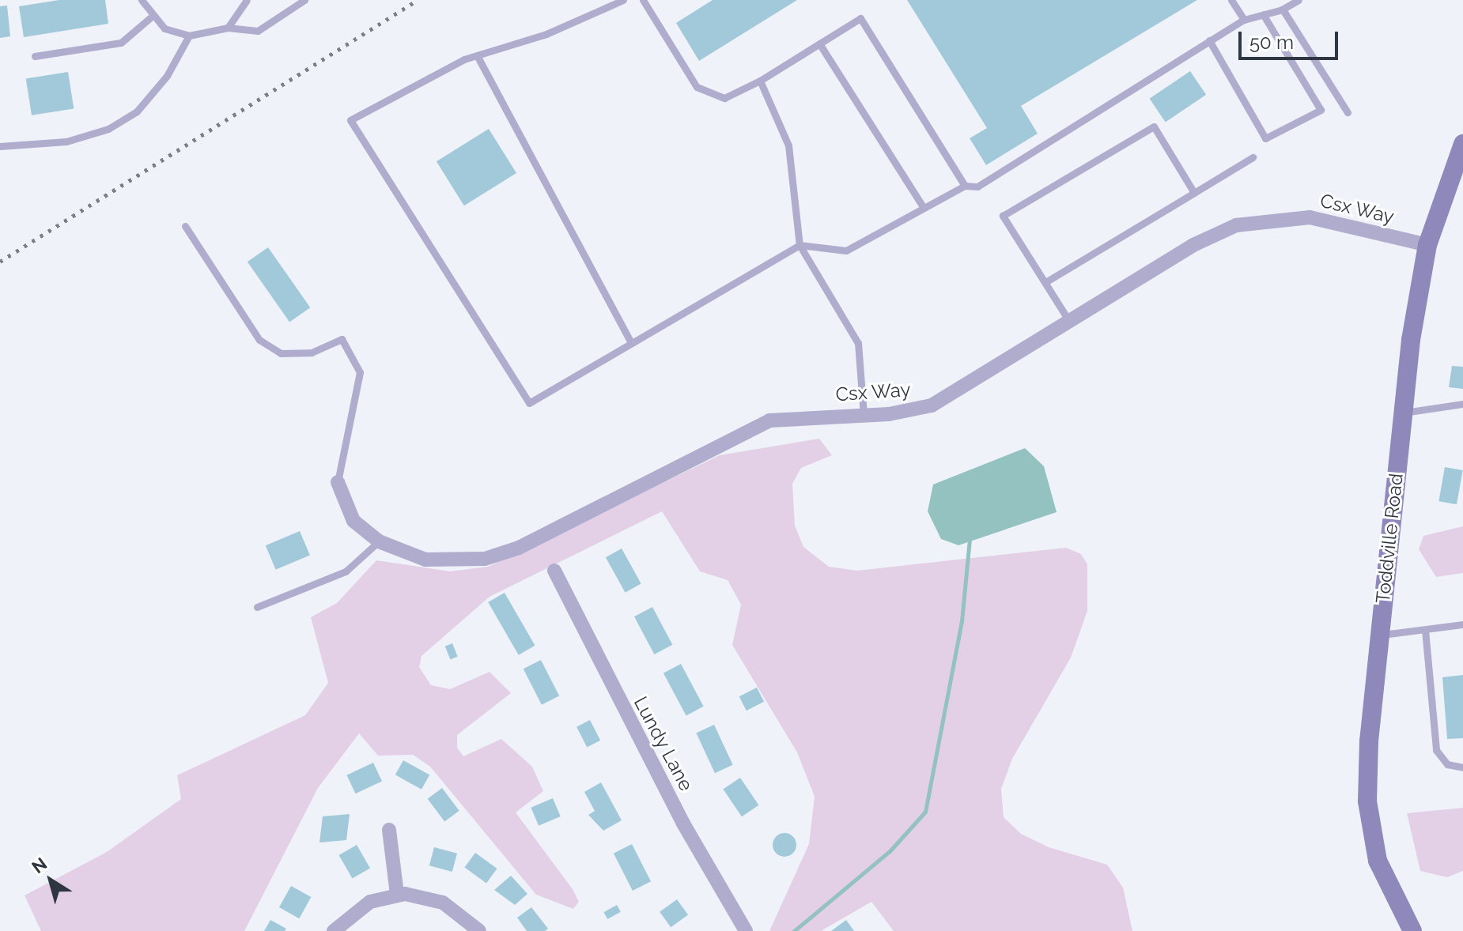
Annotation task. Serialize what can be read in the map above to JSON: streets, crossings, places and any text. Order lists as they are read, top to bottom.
{
  "streets": {
    "street": ["Csx Way", "Toddville Road", "Lundy Lane"]
  },
  "crossings": [
    ["Csx Way", "Toddville Road"]
  ],
  "scale_bar": "50 m",
  "north": "top left"
}
